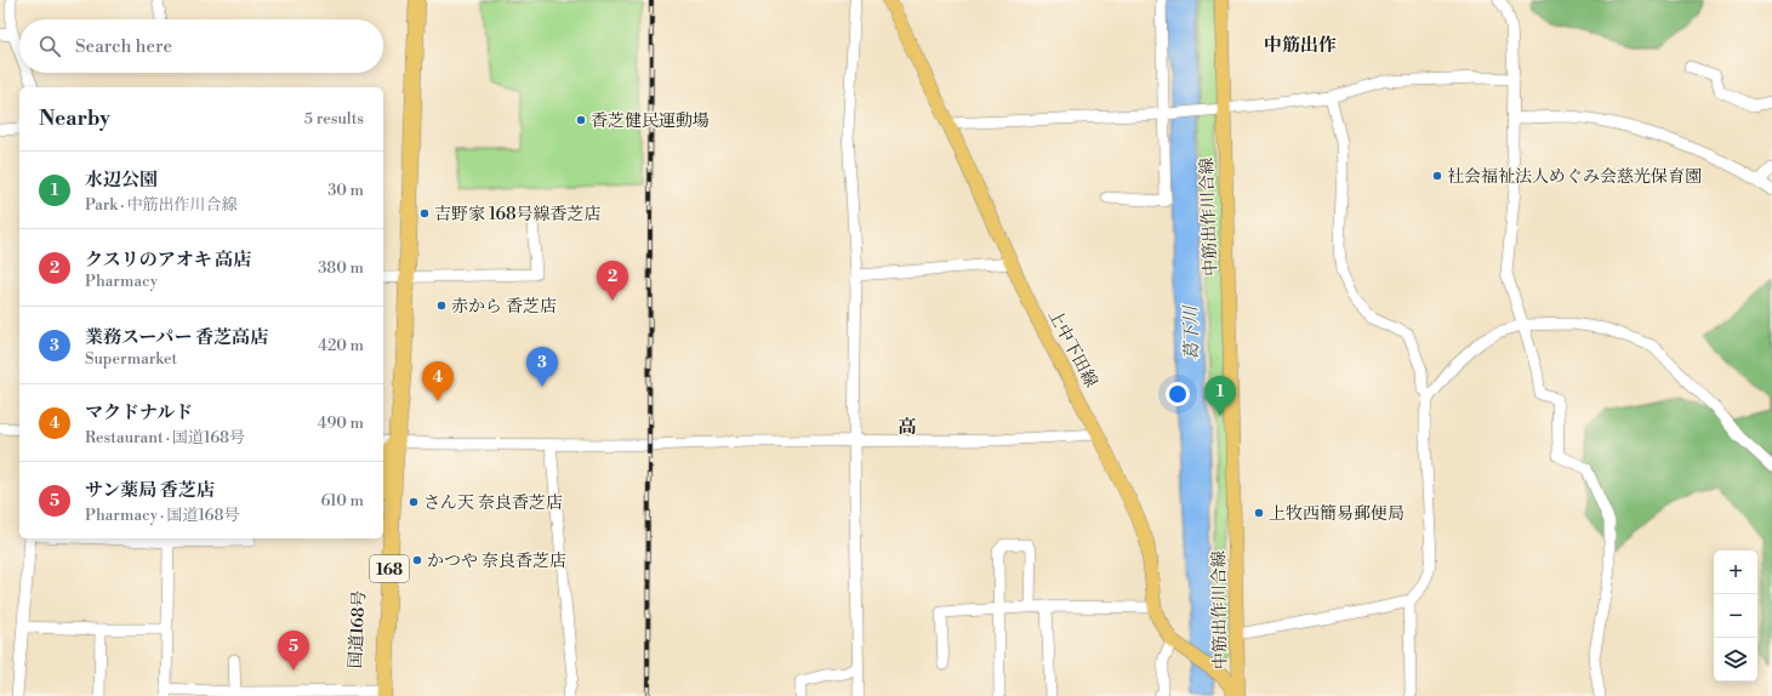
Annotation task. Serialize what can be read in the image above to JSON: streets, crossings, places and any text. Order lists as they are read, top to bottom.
{
  "streets": {
    "highway": ["168", "国道168号"],
    "main road": ["中筋出作川合線", "上中下田線"]
  },
  "crossings": [
    ["中筋出作川合線", "上中下田線"]
  ],
  "districts": ["中筋出作", "高"],
  "water": ["葛下川"],
  "places": [
    "香芝健民運動場",
    "社会福祉法人めぐみ会慈光保育園",
    "吉野家 168号線香芝店",
    "赤から 香芝店",
    "さん天 奈良香芝店",
    "上牧西簡易郵便局",
    "かつや 奈良香芝店"
  ],
  "page": {
    "search": "Search here",
    "heading": ["Nearby", "5 results"],
    "list": [
      {
        "mark": "1",
        "name": "水辺公園",
        "note": "Park · 中筋出作川合線",
        "value": "30 m"
      },
      {
        "mark": "2",
        "name": "クスリのアオキ 高店",
        "note": "Pharmacy",
        "value": "380 m"
      },
      {
        "mark": "3",
        "name": "業務スーパー 香芝高店",
        "note": "Supermarket",
        "value": "420 m"
      },
      {
        "mark": "4",
        "name": "マクドナルド",
        "note": "Restaurant · 国道168号",
        "value": "490 m"
      },
      {
        "mark": "5",
        "name": "サン薬局 香芝店",
        "note": "Pharmacy · 国道168号",
        "value": "610 m"
      }
    ],
    "pins": [
      "2",
      "3",
      "4",
      "1",
      "5"
    ],
    "map_buttons": ["+", "−"]
  }
}
